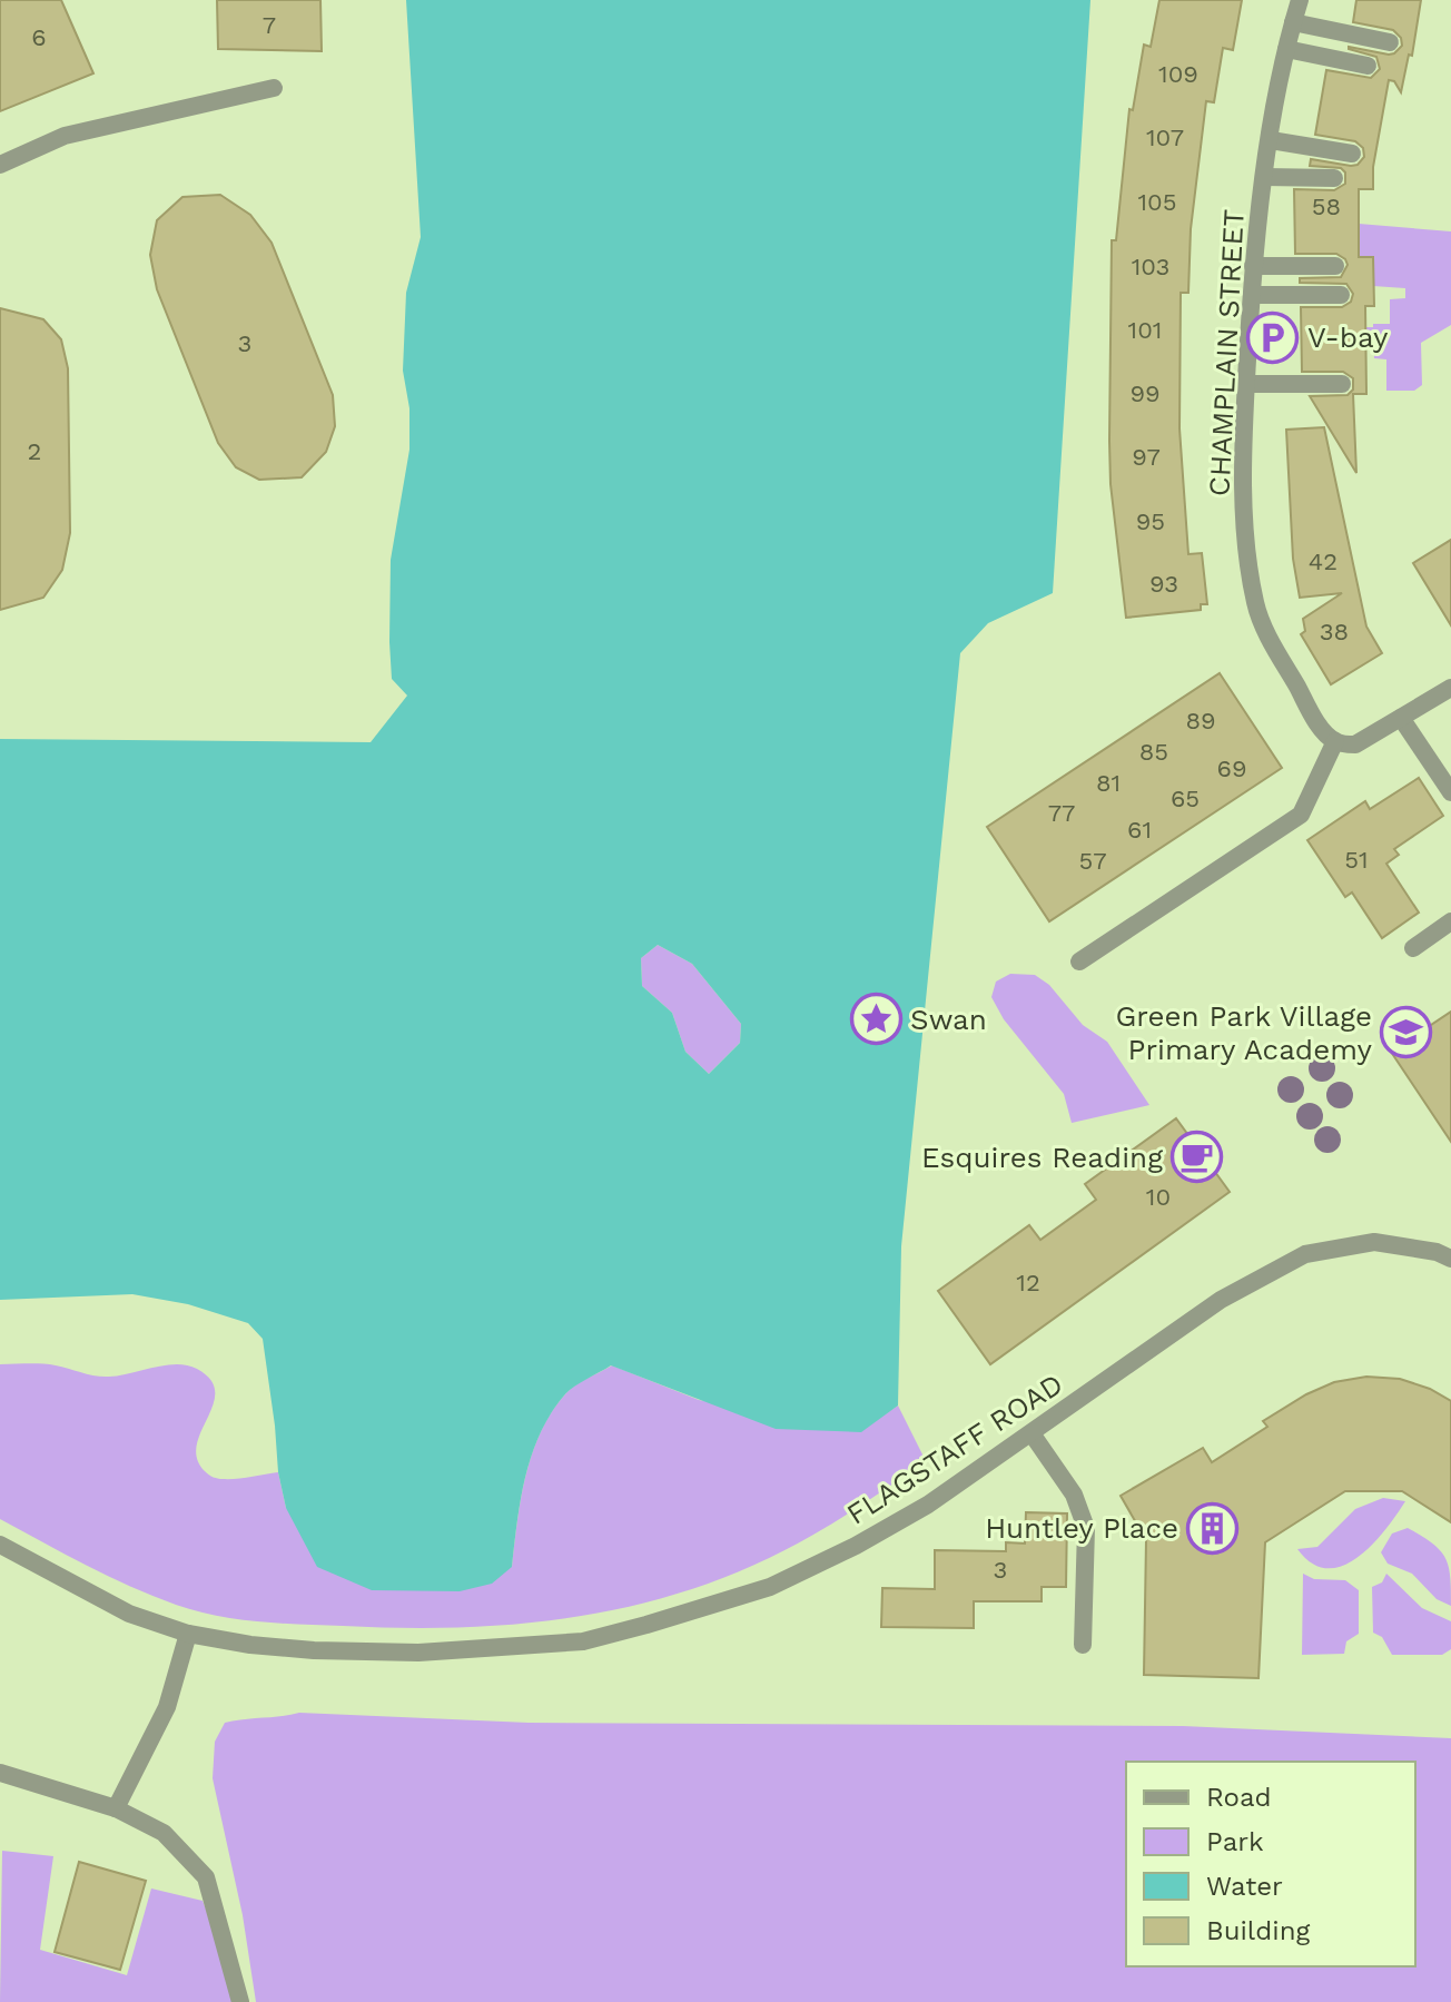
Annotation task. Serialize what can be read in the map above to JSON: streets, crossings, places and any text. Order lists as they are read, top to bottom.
{
  "streets": {
    "street": ["CHAMPLAIN STREET", "FLAGSTAFF ROAD"]
  },
  "places": {
    "parking": ["V-bay"],
    "place": ["Swan"],
    "school or university": ["Green Park Village Primary Academy"],
    "cafe": ["Esquires Reading"],
    "building": ["Huntley Place"]
  },
  "house_numbers": [
    "7",
    "6",
    "109",
    "107",
    "105",
    "58",
    "103",
    "101",
    "3",
    "99",
    "2",
    "97",
    "95",
    "42",
    "93",
    "38",
    "89",
    "85",
    "69",
    "81",
    "65",
    "77",
    "61",
    "51",
    "57",
    "10",
    "12",
    "3"
  ],
  "legend": [
    "Road",
    "Park",
    "Water",
    "Building"
  ]
}
